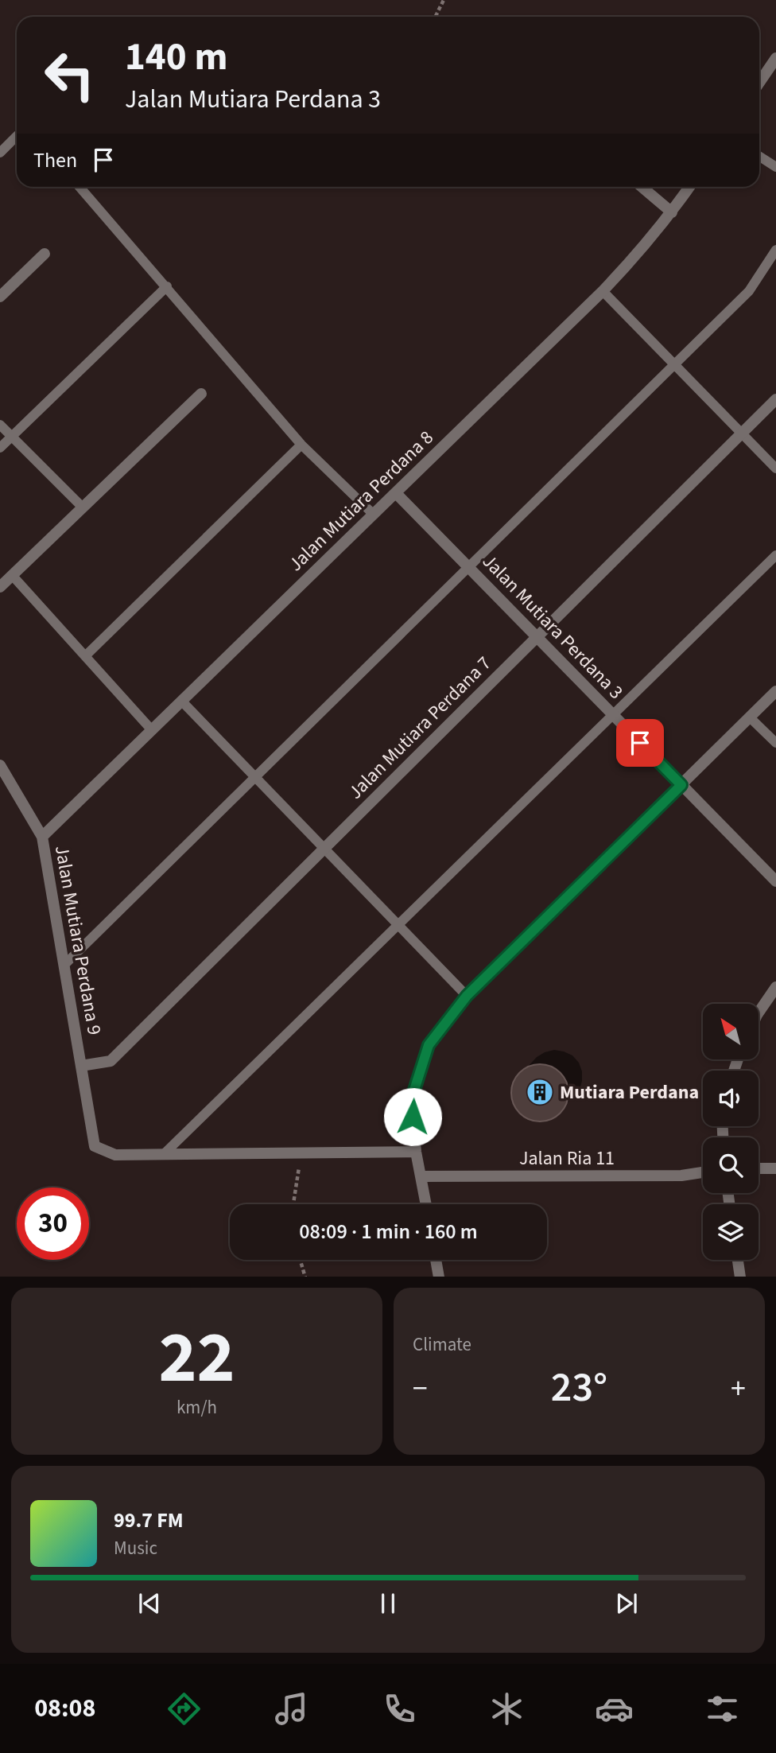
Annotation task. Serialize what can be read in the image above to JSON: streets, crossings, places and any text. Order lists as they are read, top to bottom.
{
  "streets": {
    "street": [
      "Jalan Mutiara Perdana 8",
      "Jalan Mutiara Perdana 3",
      "Jalan Mutiara Perdana 7",
      "Jalan Mutiara Perdana 9",
      "Jalan Ria 11"
    ]
  },
  "crossings": [
    ["Jalan Mutiara Perdana 8", "Jalan Mutiara Perdana 3"],
    ["Jalan Mutiara Perdana 8", "Jalan Mutiara Perdana 9"],
    ["Jalan Mutiara Perdana 3", "Jalan Mutiara Perdana 7"],
    ["Jalan Mutiara Perdana 7", "Jalan Mutiara Perdana 9"]
  ],
  "places": {
    "building": ["Mutiara Perdana"]
  },
  "north": "top left",
  "page": {
    "turn": ["140 m", "Jalan Mutiara Perdana 3"],
    "then": "Then",
    "limit": "30",
    "trip": "08:09 · 1 min · 160 m",
    "tile": [
      ["22", "km/h"],
      "Climate"
    ],
    "heat": ["−", "23°", "+"],
    "song": ["99.7 FM", "Music"],
    "tabs": "08:08"
  }
}
